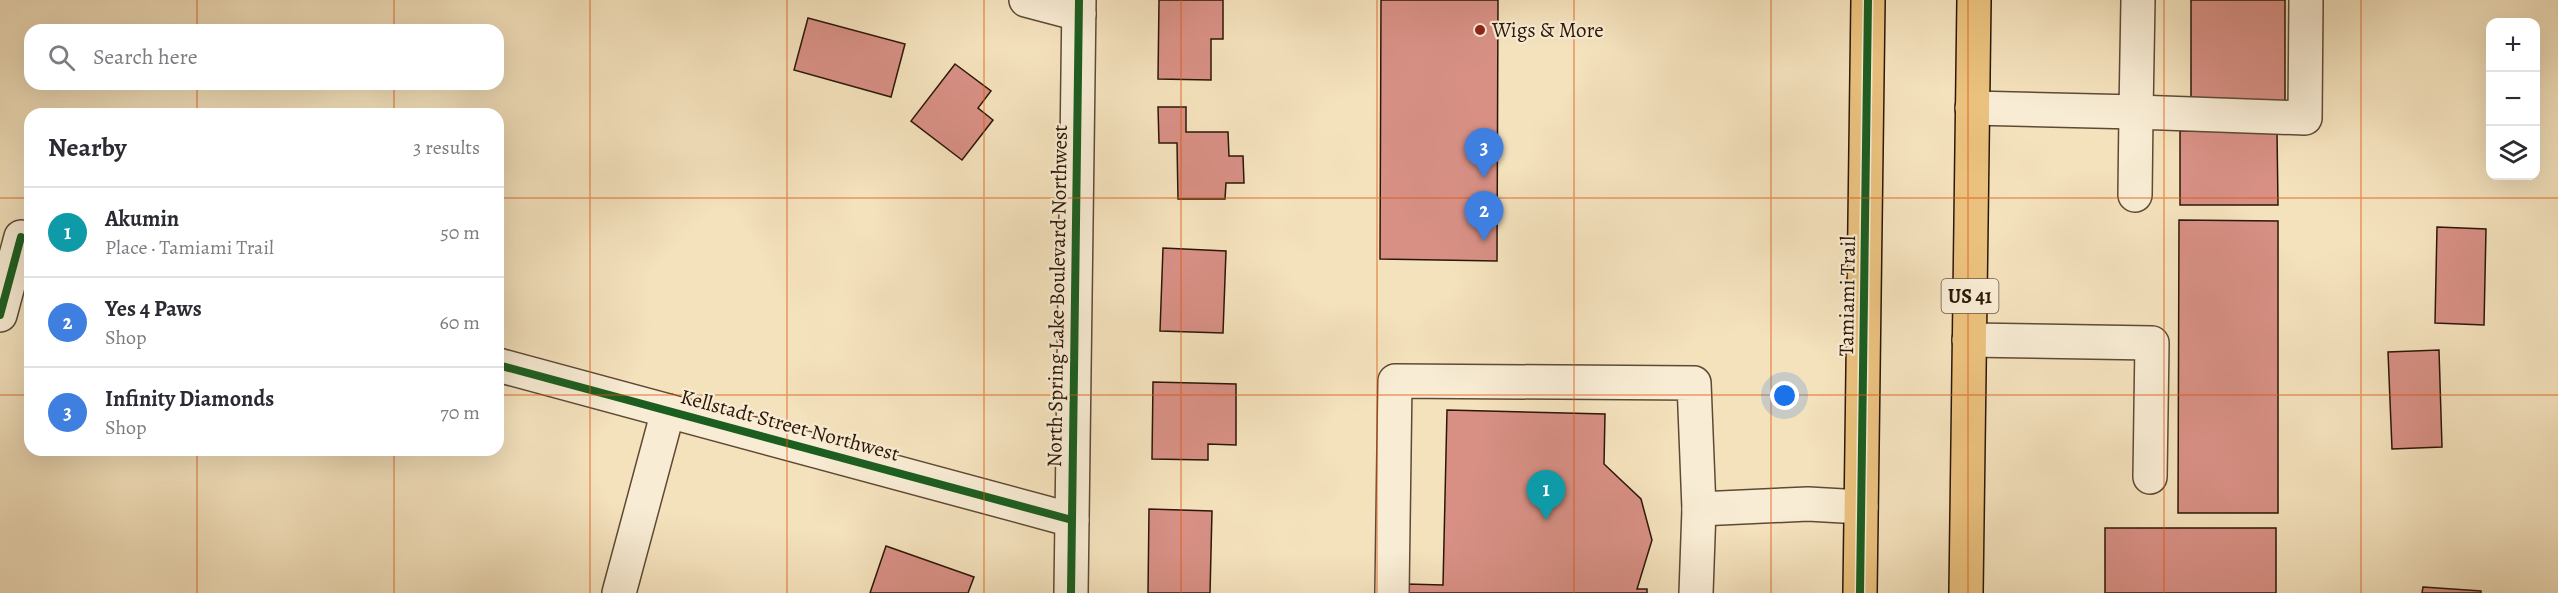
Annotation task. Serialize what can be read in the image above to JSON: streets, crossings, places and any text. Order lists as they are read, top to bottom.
{
  "streets": {
    "main road": ["Tamiami Trail", "US 41"],
    "street": ["North Spring Lake Boulevard Northwest", "Kellstadt Street Northwest"]
  },
  "crossings": [
    ["North Spring Lake Boulevard Northwest", "Kellstadt Street Northwest"]
  ],
  "places": ["Wigs & More"],
  "page": {
    "map_buttons": ["+", "−"],
    "search": "Search here",
    "heading": ["Nearby", "3 results"],
    "pins": ["3", "2", "1"],
    "list": [
      {
        "mark": "1",
        "name": "Akumin",
        "note": "Place · Tamiami Trail",
        "value": "50 m"
      },
      {
        "mark": "2",
        "name": "Yes 4 Paws",
        "note": "Shop",
        "value": "60 m"
      },
      {
        "mark": "3",
        "name": "Infinity Diamonds",
        "note": "Shop",
        "value": "70 m"
      }
    ]
  }
}
